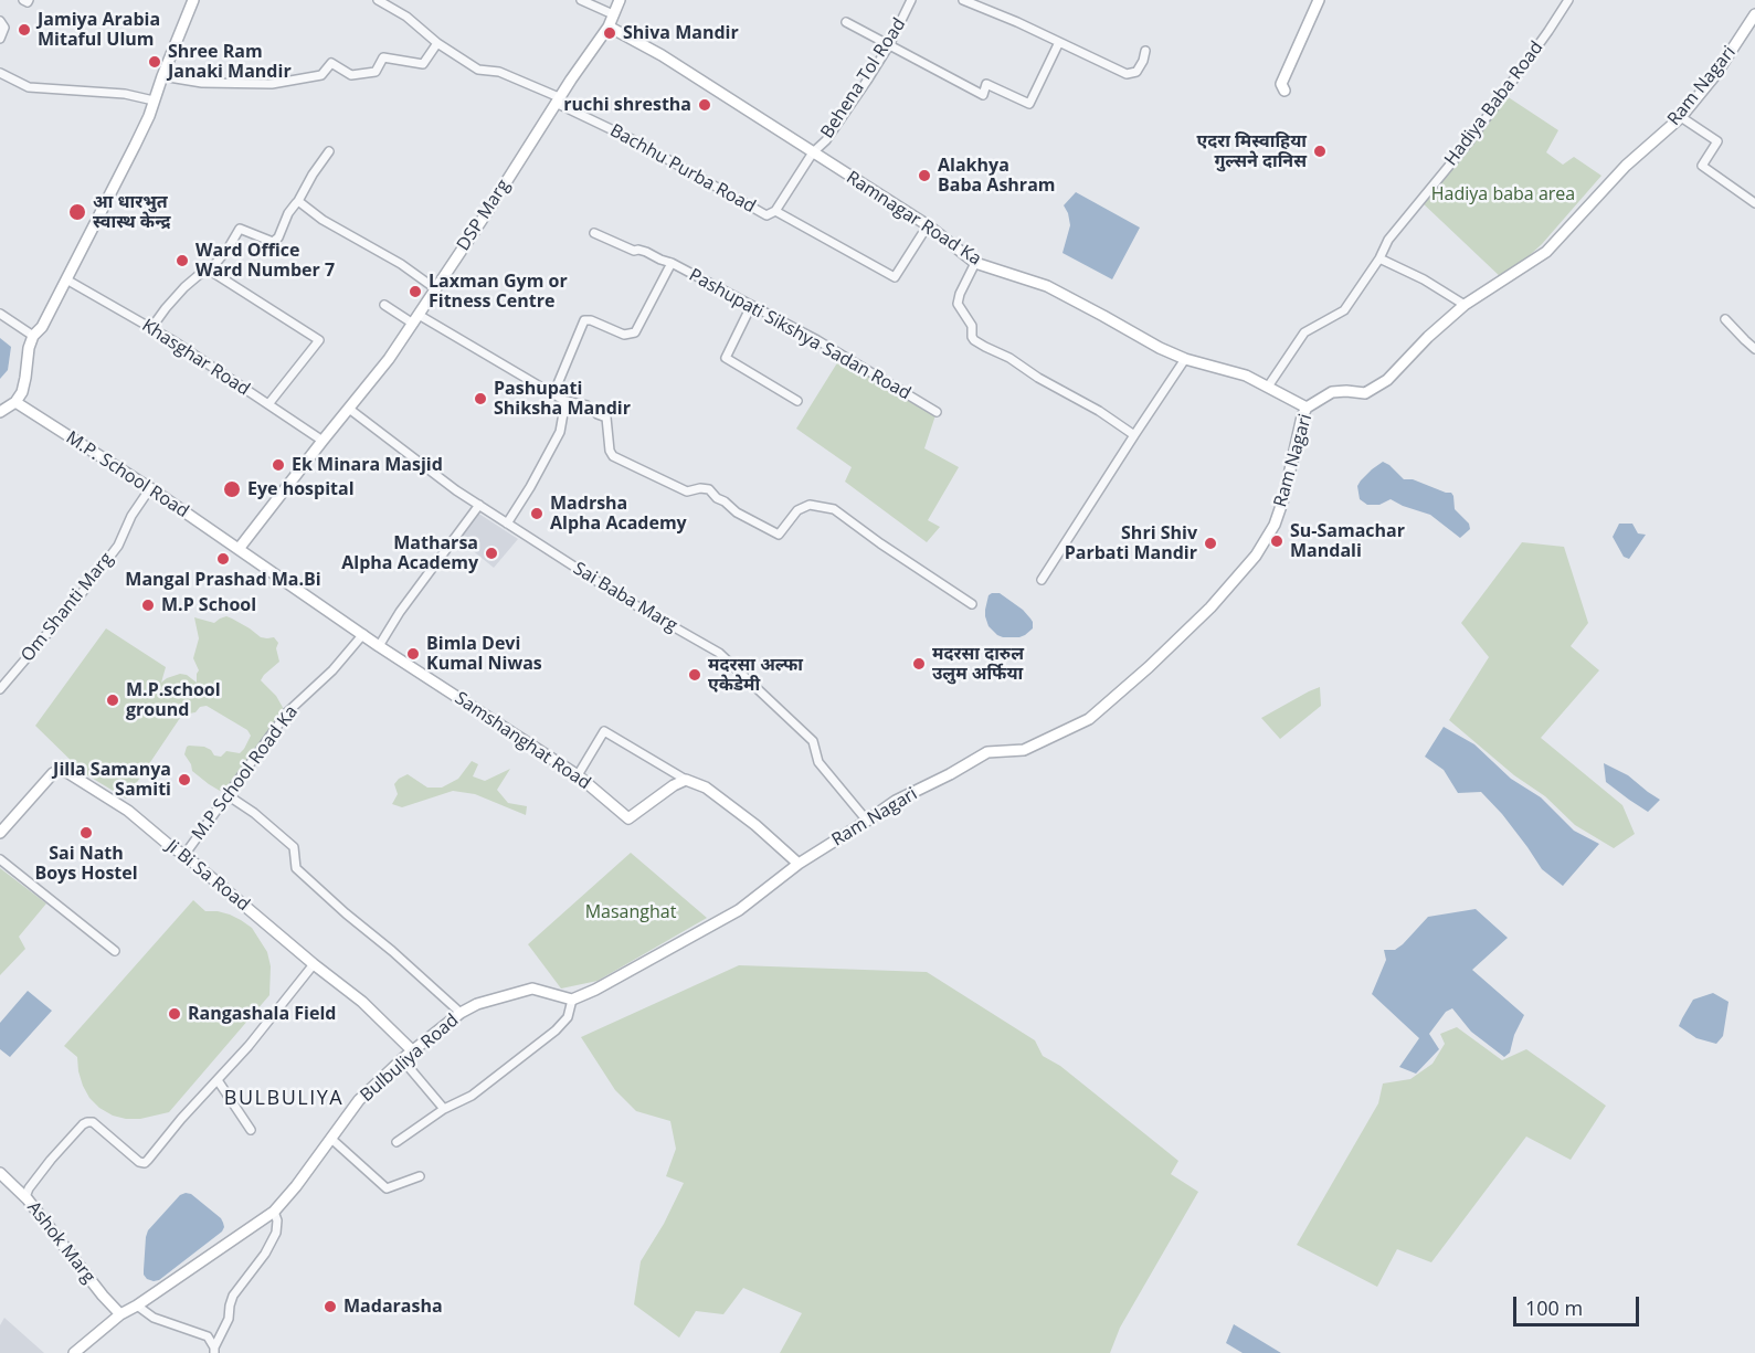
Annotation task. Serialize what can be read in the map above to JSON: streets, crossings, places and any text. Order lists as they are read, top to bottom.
{
  "streets": {
    "main road": [
      "Ram Nagari",
      "DSP Marg",
      "Ramnagar Road Ka",
      "M.P. School Road",
      "Samshanghat Road",
      "Ji Bi Sa Road",
      "Bulbuliya Road",
      "Ashok Marg"
    ],
    "street": [
      "Behena Tol Road",
      "Hadiya Baba Road",
      "Bachhu Purba Road",
      "Pashupati Sikshya Sadan Road",
      "Khasghar Road",
      "Sai Baba Marg",
      "Om Shanti Marg",
      "M.P School Road Ka"
    ]
  },
  "crossings": [
    ["Behena Tol Road", "Bachhu Purba Road"],
    ["Behena Tol Road", "Ramnagar Road Ka"],
    ["Ram Nagari", "Ramnagar Road Ka"],
    ["Ram Nagari", "Sai Baba Marg"],
    ["Hadiya Baba Road", "Ramnagar Road Ka"],
    ["Bachhu Purba Road", "DSP Marg"],
    ["Bachhu Purba Road", "Ramnagar Road Ka"],
    ["DSP Marg", "Ramnagar Road Ka"],
    ["DSP Marg", "Khasghar Road"],
    ["DSP Marg", "M.P. School Road"],
    ["DSP Marg", "Sai Baba Marg"],
    ["DSP Marg", "Samshanghat Road"],
    ["M.P. School Road", "Om Shanti Marg"],
    ["M.P. School Road", "Samshanghat Road"],
    ["Samshanghat Road", "M.P School Road Ka"],
    ["M.P School Road Ka", "Ji Bi Sa Road"],
    ["Ji Bi Sa Road", "Bulbuliya Road"],
    ["Bulbuliya Road", "Ashok Marg"]
  ],
  "districts": ["BULBULIYA"],
  "parks": ["Hadiya baba area", "Masanghat"],
  "places": [
    "Jamiya Arabia Mitaful Ulum",
    "Shiva Mandir",
    "Shree Ram Janaki Mandir",
    "ruchi shrestha",
    "एदरा मिस्वाहिया गुल्सने दानिस",
    "Alakhya Baba Ashram",
    "आ धारभुत स्वास्थ केन्द्र",
    "Ward Office Ward Number 7",
    "Laxman Gym or Fitness Centre",
    "Pashupati Shiksha Mandir",
    "Ek Minara Masjid",
    "Eye hospital",
    "Madrsha Alpha Academy",
    "Su-Samachar Mandali",
    "Shri Shiv Parbati Mandir",
    "Matharsa Alpha Academy",
    "Mangal Prashad Ma.Bi",
    "M.P School",
    "Bimla Devi Kumal Niwas",
    "मदरसा दारुल उलुम अर्फिया",
    "मदरसा अल्फा एकेडेमी",
    "M.P.school ground",
    "Jilla Samanya Samiti",
    "Sai Nath Boys Hostel",
    "Rangashala Field",
    "Madarasha"
  ],
  "scale_bar": "100 m"
}
